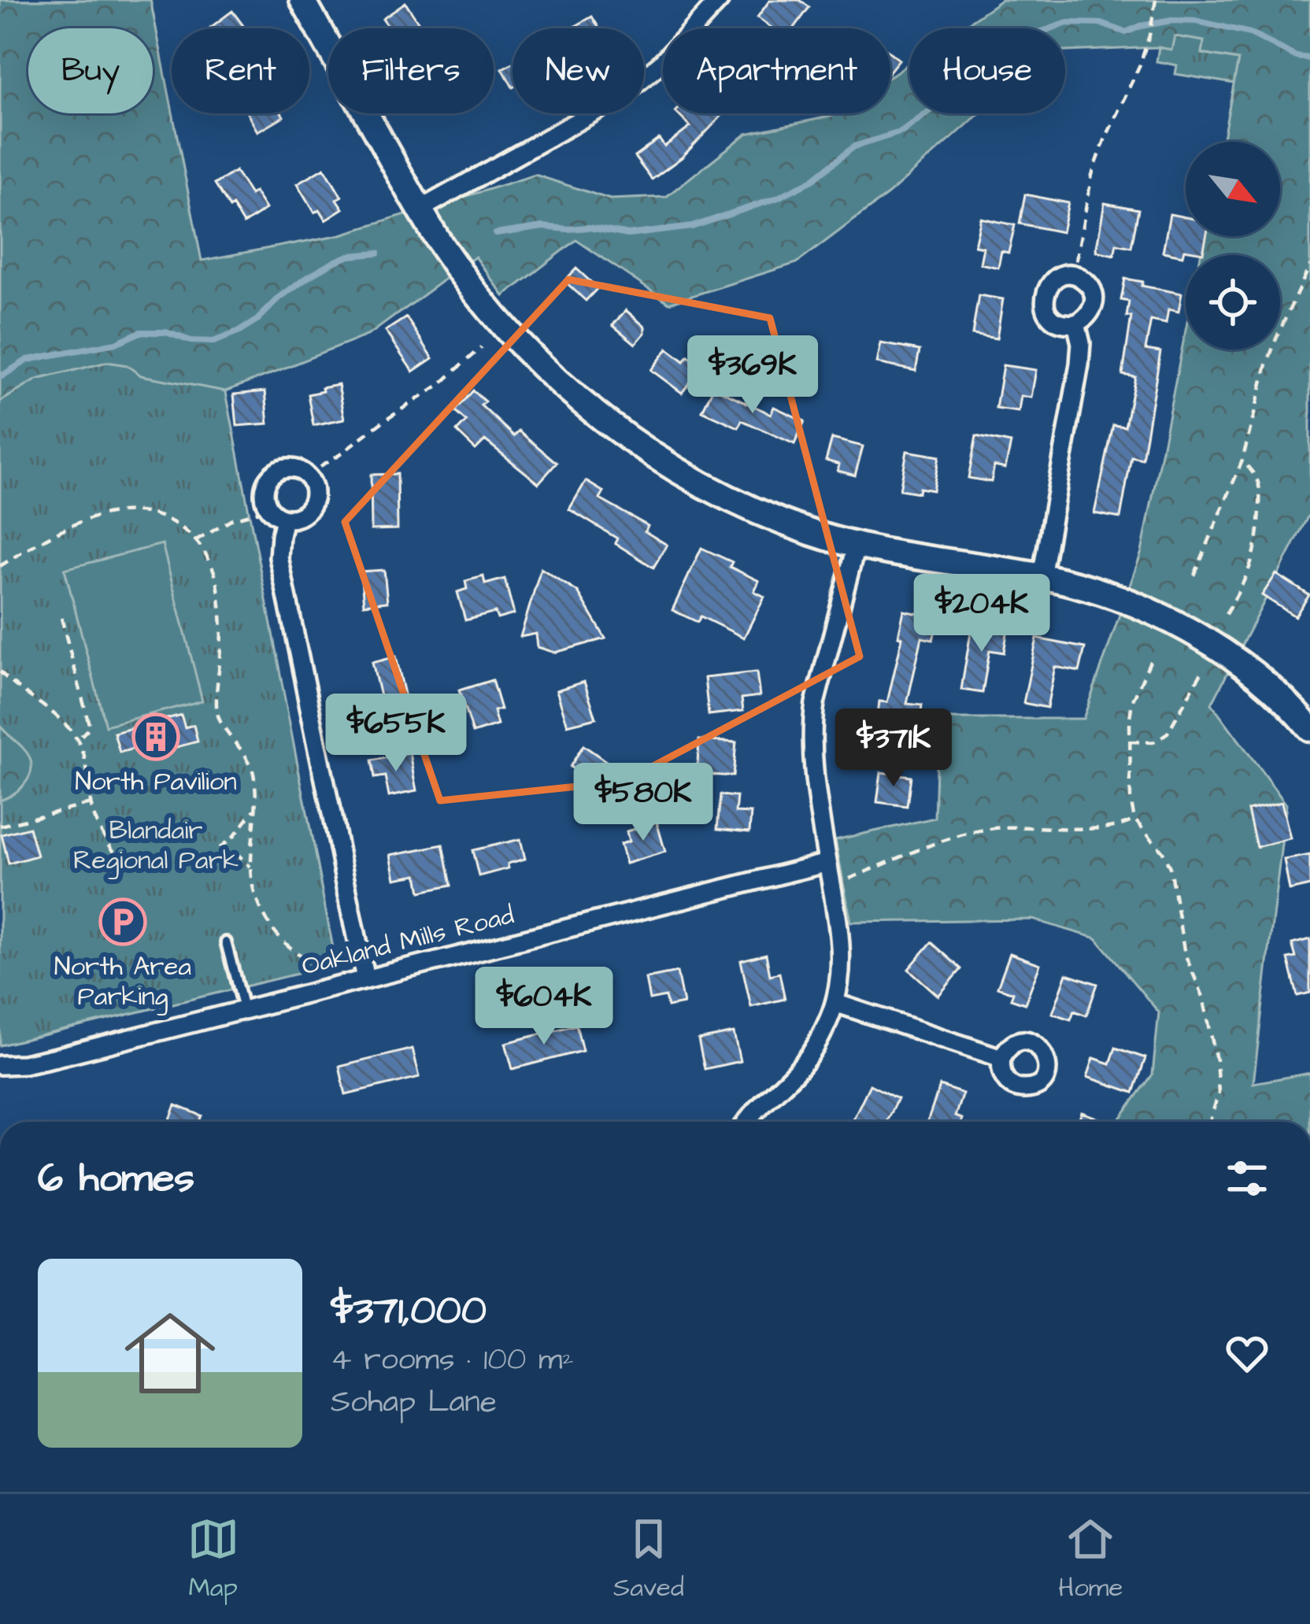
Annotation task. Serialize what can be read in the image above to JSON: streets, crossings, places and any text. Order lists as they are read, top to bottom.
{
  "streets": {
    "street": ["Oakland Mills Road"]
  },
  "parks": ["Blandair Regional Park"],
  "places": {
    "building": ["North Pavilion"],
    "parking": ["North Area Parking"]
  },
  "north": "bottom right",
  "page": {
    "chip": [
      "Buy",
      "Rent",
      "Filters",
      "New",
      "Apartment",
      "House"
    ],
    "price": [
      "$369K",
      "$204K",
      "$655K",
      "$371K",
      "$580K",
      "$604K"
    ],
    "heading": "6 homes",
    "list": [
      {
        "name": "$371,000",
        "note": "4 rooms · 100 m² · Sohap Lane"
      }
    ],
    "tabs": ["Map", "Saved", "Home"]
  }
}
